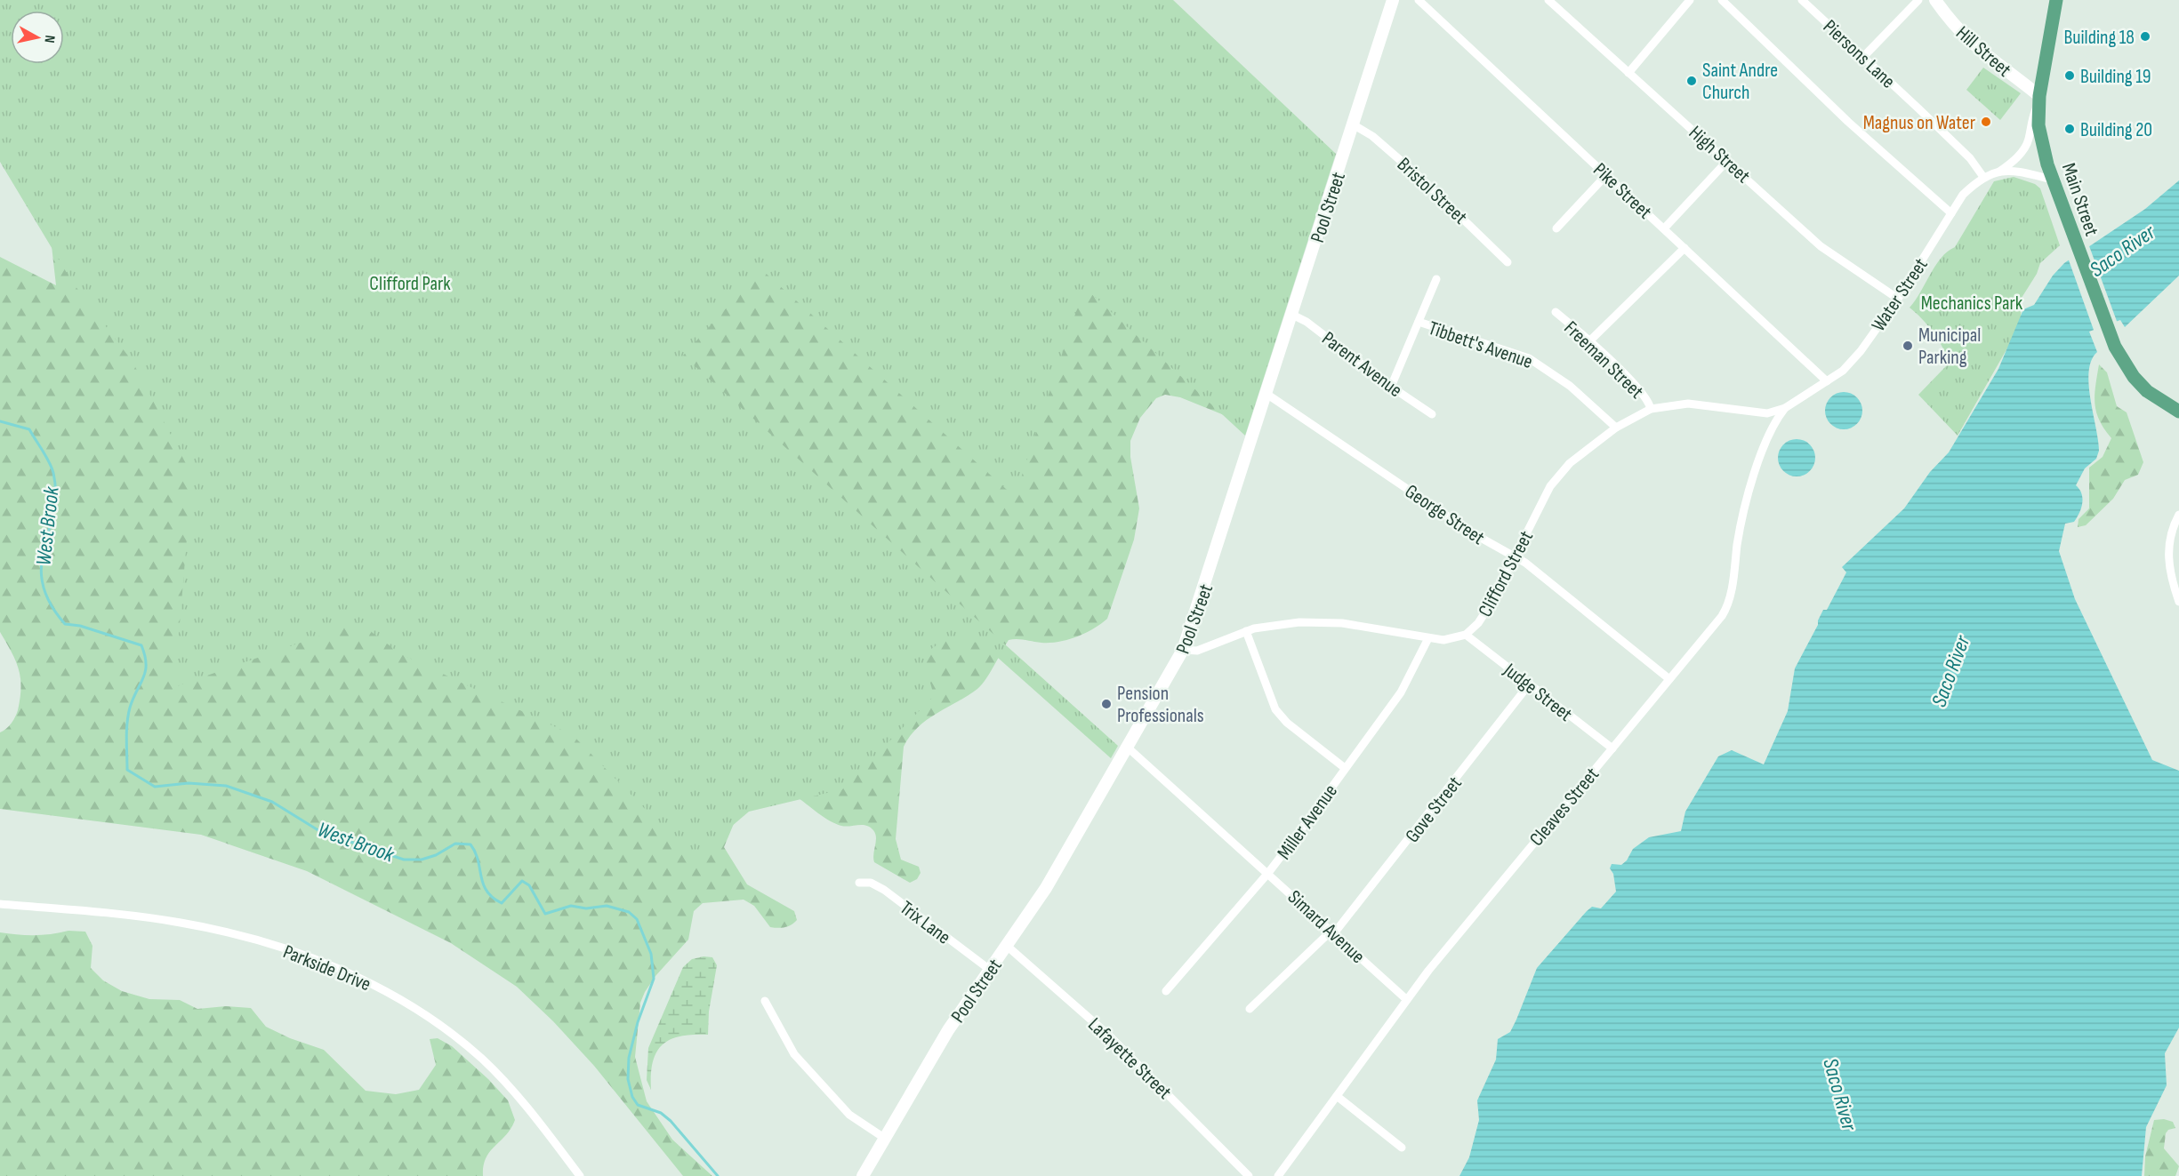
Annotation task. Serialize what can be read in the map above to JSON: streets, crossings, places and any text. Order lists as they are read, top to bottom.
{
  "streets": {
    "main road": ["Hill Street", "Main Street", "Pool Street"],
    "street": [
      "Piersons Lane",
      "High Street",
      "Bristol Street",
      "Pike Street",
      "Water Street",
      "Tibbett's Avenue",
      "Freeman Street",
      "Parent Avenue",
      "George Street",
      "Clifford Street",
      "Judge Street",
      "Cleaves Street",
      "Gove Street",
      "Miller Avenue",
      "Trix Lane",
      "Simard Avenue",
      "Parkside Drive",
      "Lafayette Street"
    ]
  },
  "crossings": [
    ["Hill Street", "Main Street"],
    ["Piersons Lane", "Water Street"],
    ["High Street", "Water Street"],
    ["Bristol Street", "Pool Street"],
    ["Pike Street", "Water Street"],
    ["Pool Street", "Parent Avenue"],
    ["Pool Street", "George Street"],
    ["Pool Street", "Clifford Street"],
    ["Pool Street", "Trix Lane"],
    ["Pool Street", "Simard Avenue"],
    ["Pool Street", "Lafayette Street"],
    ["Water Street", "Clifford Street"],
    ["Water Street", "Cleaves Street"],
    ["Tibbett's Avenue", "Clifford Street"],
    ["Freeman Street", "Clifford Street"],
    ["George Street", "Clifford Street"],
    ["George Street", "Cleaves Street"],
    ["Clifford Street", "Judge Street"],
    ["Clifford Street", "Cleaves Street"],
    ["Clifford Street", "Miller Avenue"],
    ["Judge Street", "Cleaves Street"],
    ["Judge Street", "Gove Street"],
    ["Cleaves Street", "Simard Avenue"],
    ["Gove Street", "Simard Avenue"],
    ["Miller Avenue", "Simard Avenue"]
  ],
  "water": ["Saco River", "West Brook"],
  "parks": ["Clifford Park", "Mechanics Park"],
  "places": [
    "Building 18",
    "Building 19",
    "Saint Andre Church",
    "Magnus on Water",
    "Building 20",
    "Municipal Parking",
    "Pension Professionals"
  ],
  "north": "right"
}
